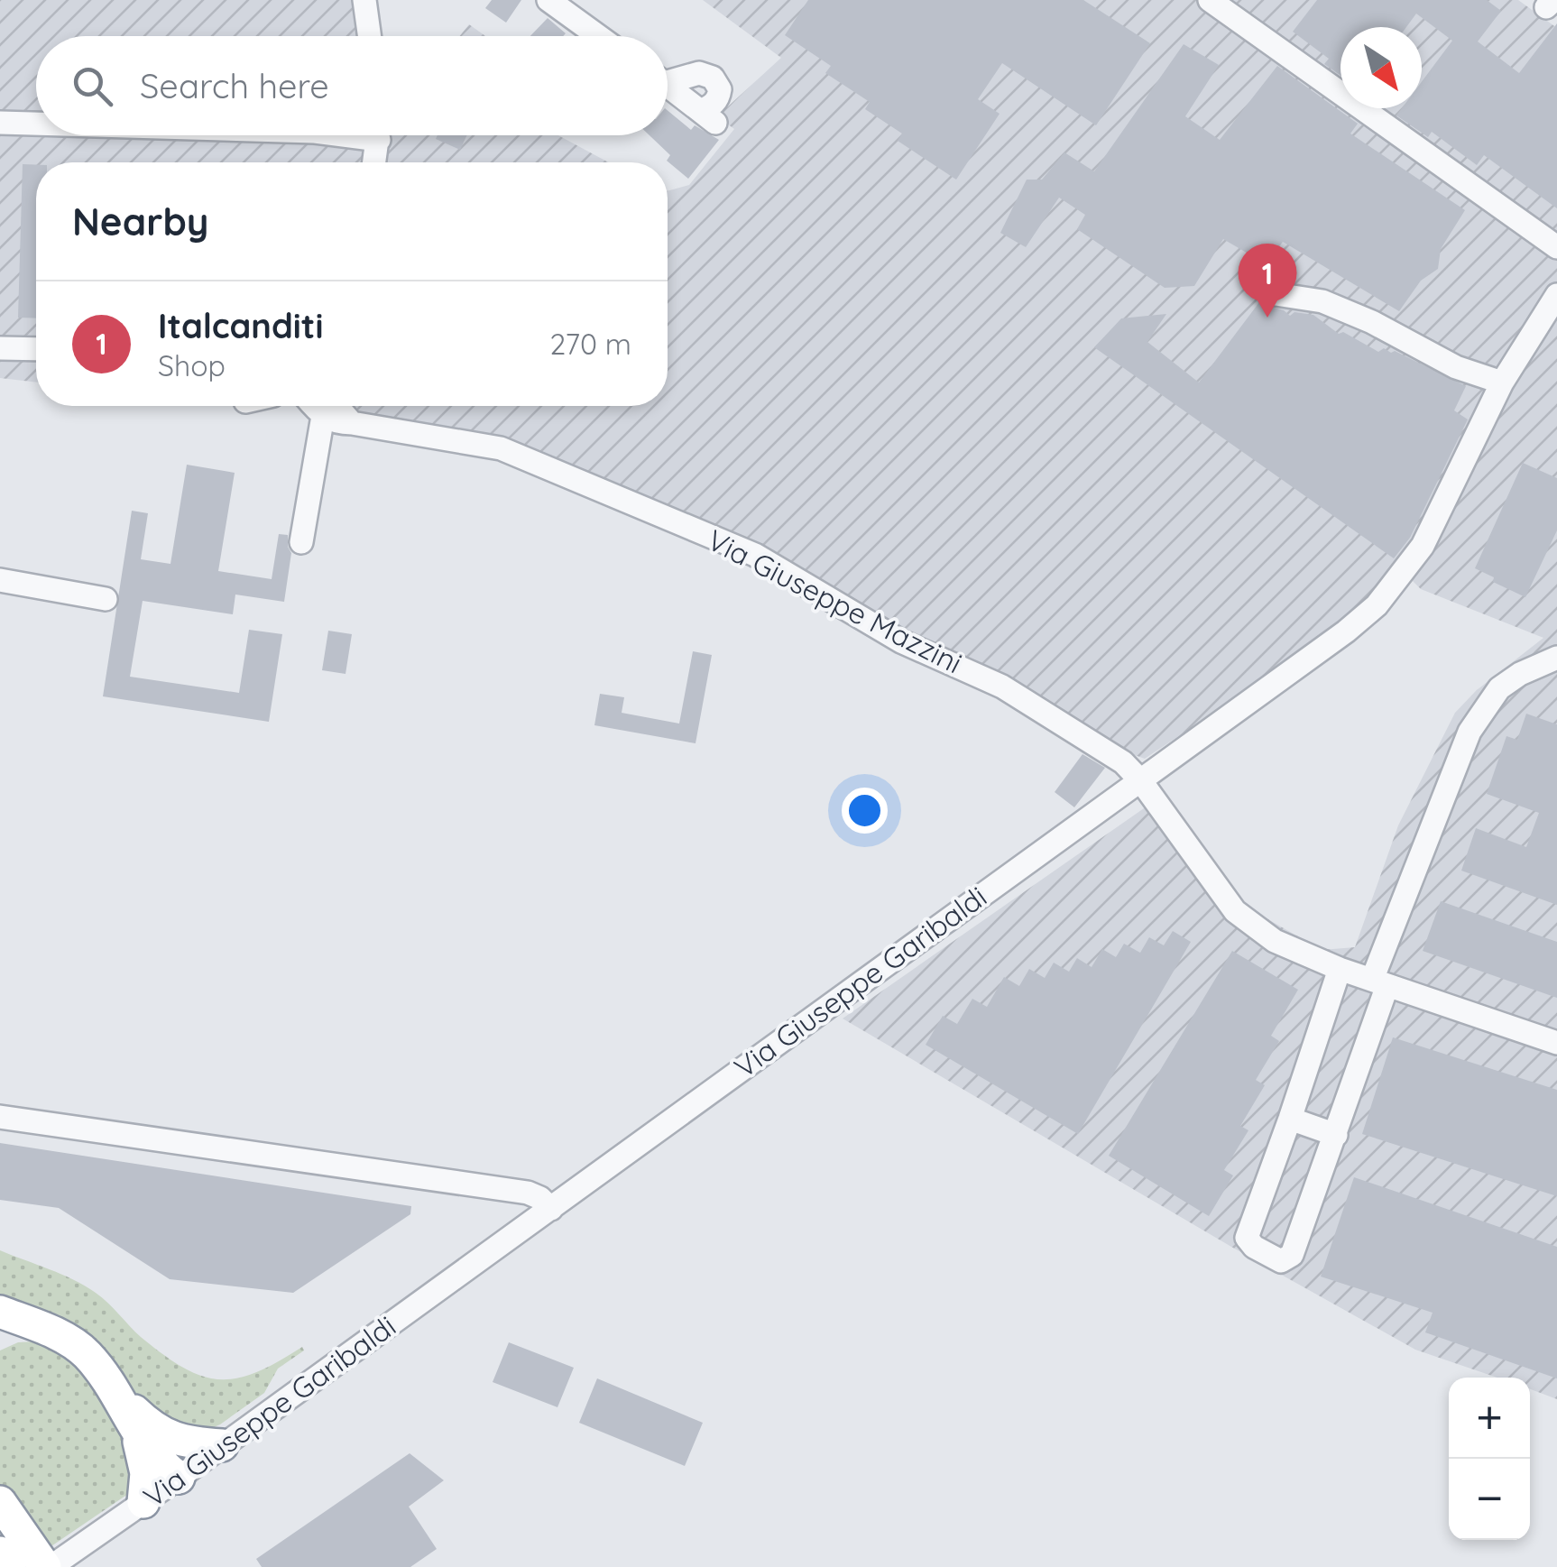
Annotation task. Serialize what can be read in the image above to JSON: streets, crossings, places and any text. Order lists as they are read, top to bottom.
{
  "streets": {
    "street": ["Via Giuseppe Mazzini", "Via Giuseppe Garibaldi"]
  },
  "crossings": [
    ["Via Giuseppe Mazzini", "Via Giuseppe Garibaldi"]
  ],
  "north": "bottom right",
  "page": {
    "search": "Search here",
    "heading": "Nearby",
    "pins": "1",
    "list": [
      {
        "mark": "1",
        "name": "Italcanditi",
        "note": "Shop",
        "value": "270 m"
      }
    ],
    "map_buttons": ["+", "−"]
  }
}
